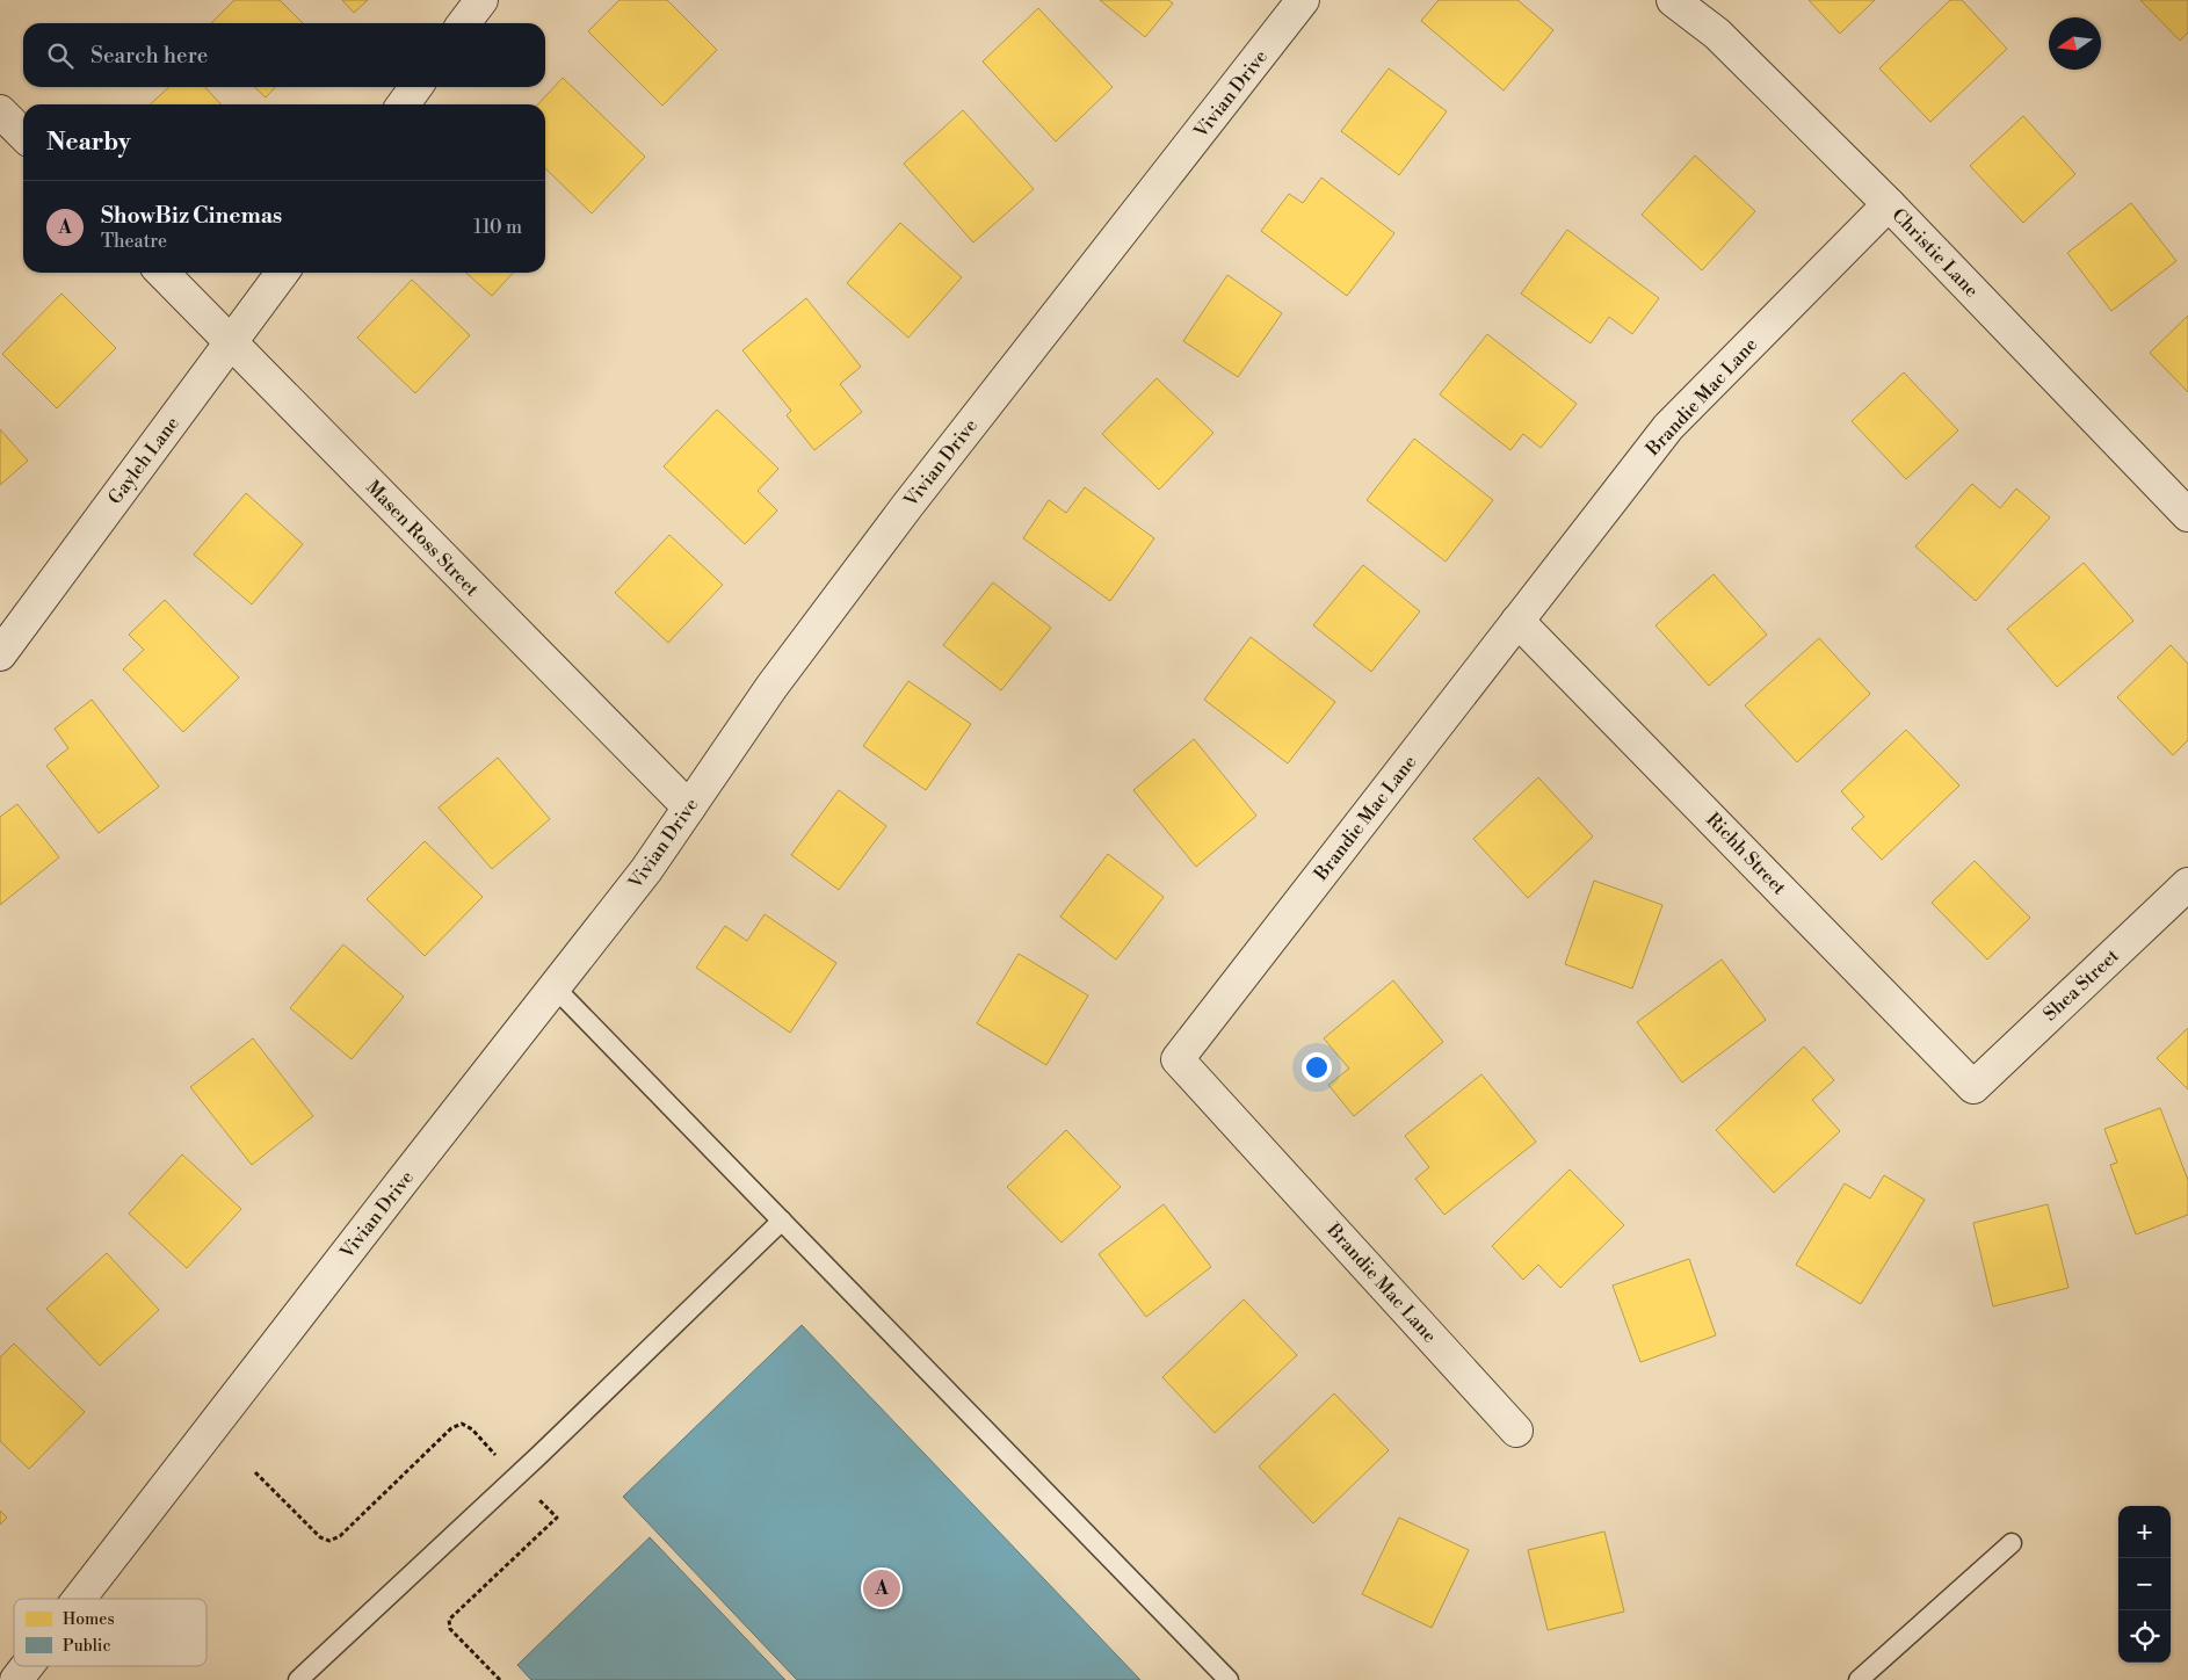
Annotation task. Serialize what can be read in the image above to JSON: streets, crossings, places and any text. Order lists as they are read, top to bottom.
{
  "streets": {
    "street": [
      "Vivian Drive",
      "Christie Lane",
      "Brandie Mac Lane",
      "Gayleh Lane",
      "Masen Ross Street",
      "Richh Street",
      "Shea Street"
    ]
  },
  "crossings": [
    ["Vivian Drive", "Masen Ross Street"],
    ["Christie Lane", "Brandie Mac Lane"],
    ["Brandie Mac Lane", "Richh Street"],
    ["Gayleh Lane", "Masen Ross Street"],
    ["Richh Street", "Shea Street"]
  ],
  "legend": ["Homes", "Public"],
  "north": "left",
  "page": {
    "search": "Search here",
    "heading": "Nearby",
    "list": [
      {
        "mark": "A",
        "name": "ShowBiz Cinemas",
        "note": "Theatre",
        "value": "110 m"
      }
    ],
    "map_buttons": ["+", "−"],
    "pins": "A"
  }
}
